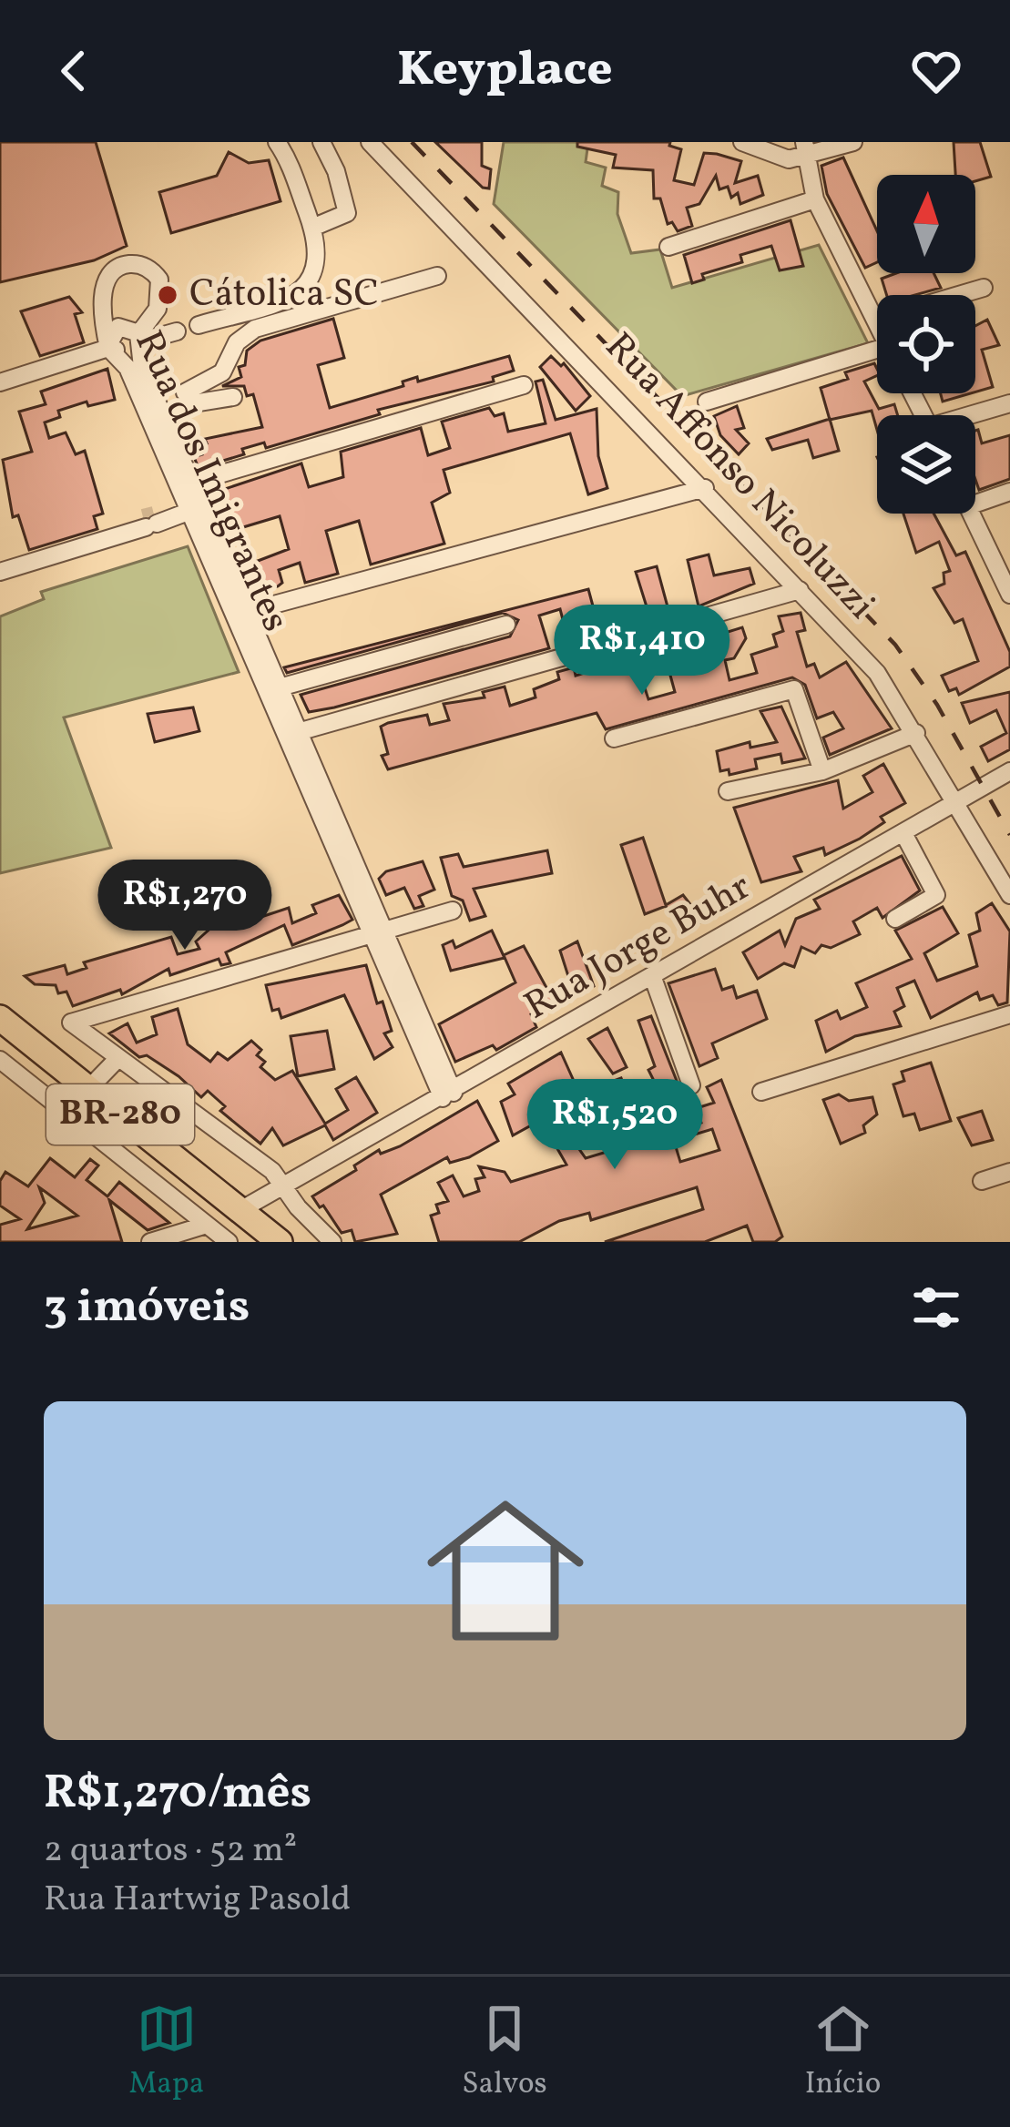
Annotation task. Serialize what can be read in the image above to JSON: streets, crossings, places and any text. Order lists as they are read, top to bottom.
{
  "streets": {
    "highway": ["BR-280"],
    "street": ["Rua Affonso Nicoluzzi", "Rua dos Imigrantes", "Rua Jorge Buhr"]
  },
  "crossings": [
    ["Rua Affonso Nicoluzzi", "Rua Jorge Buhr"],
    ["Rua dos Imigrantes", "Rua Jorge Buhr"],
    ["Rua Jorge Buhr", "BR-280"]
  ],
  "places": ["Cátolica SC"],
  "north": "top",
  "page": {
    "header": "Keyplace",
    "price": ["R$1,410", "R$1,270", "R$1,520"],
    "heading": "3 imóveis",
    "list": [
      {
        "name": "R$1,270/mês",
        "note": "2 quartos · 52 m² · Rua Hartwig Pasold"
      }
    ],
    "tabs": ["Mapa", "Salvos", "Início"]
  }
}
